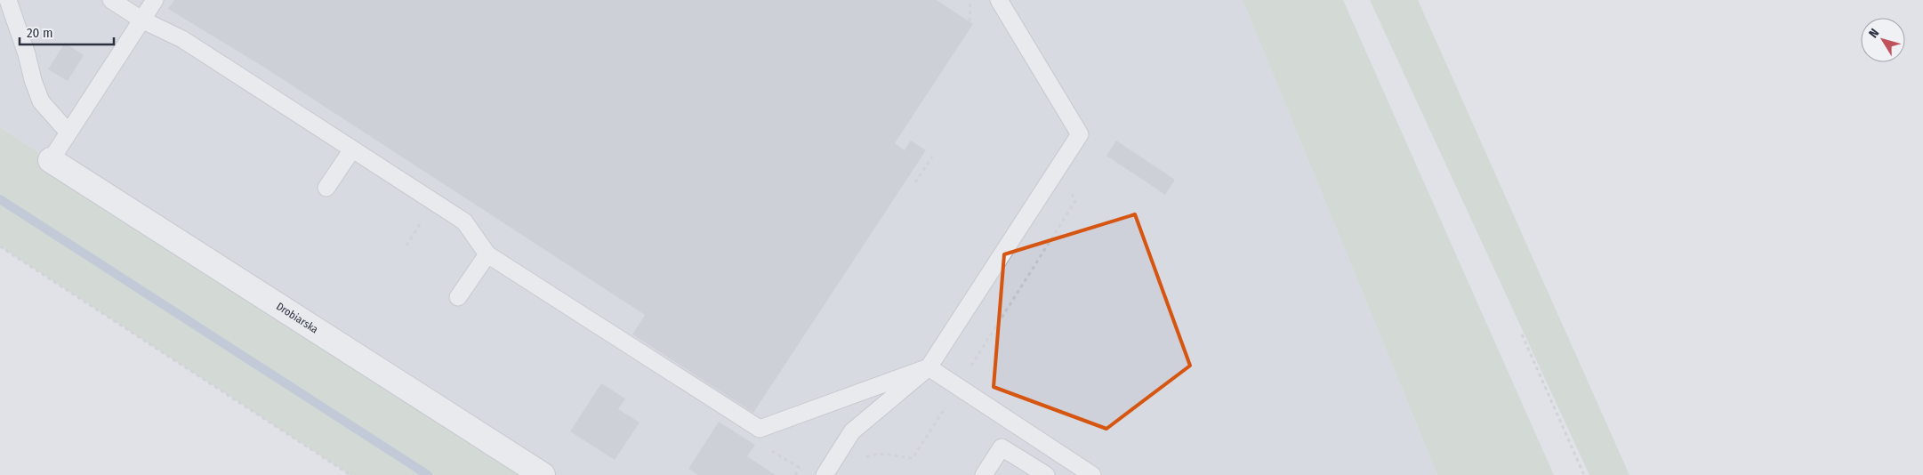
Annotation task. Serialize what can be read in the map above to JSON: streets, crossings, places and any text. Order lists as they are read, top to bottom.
{
  "streets": {
    "street": ["Drobiarska"]
  },
  "scale_bar": "20 m",
  "north": "top left"
}
